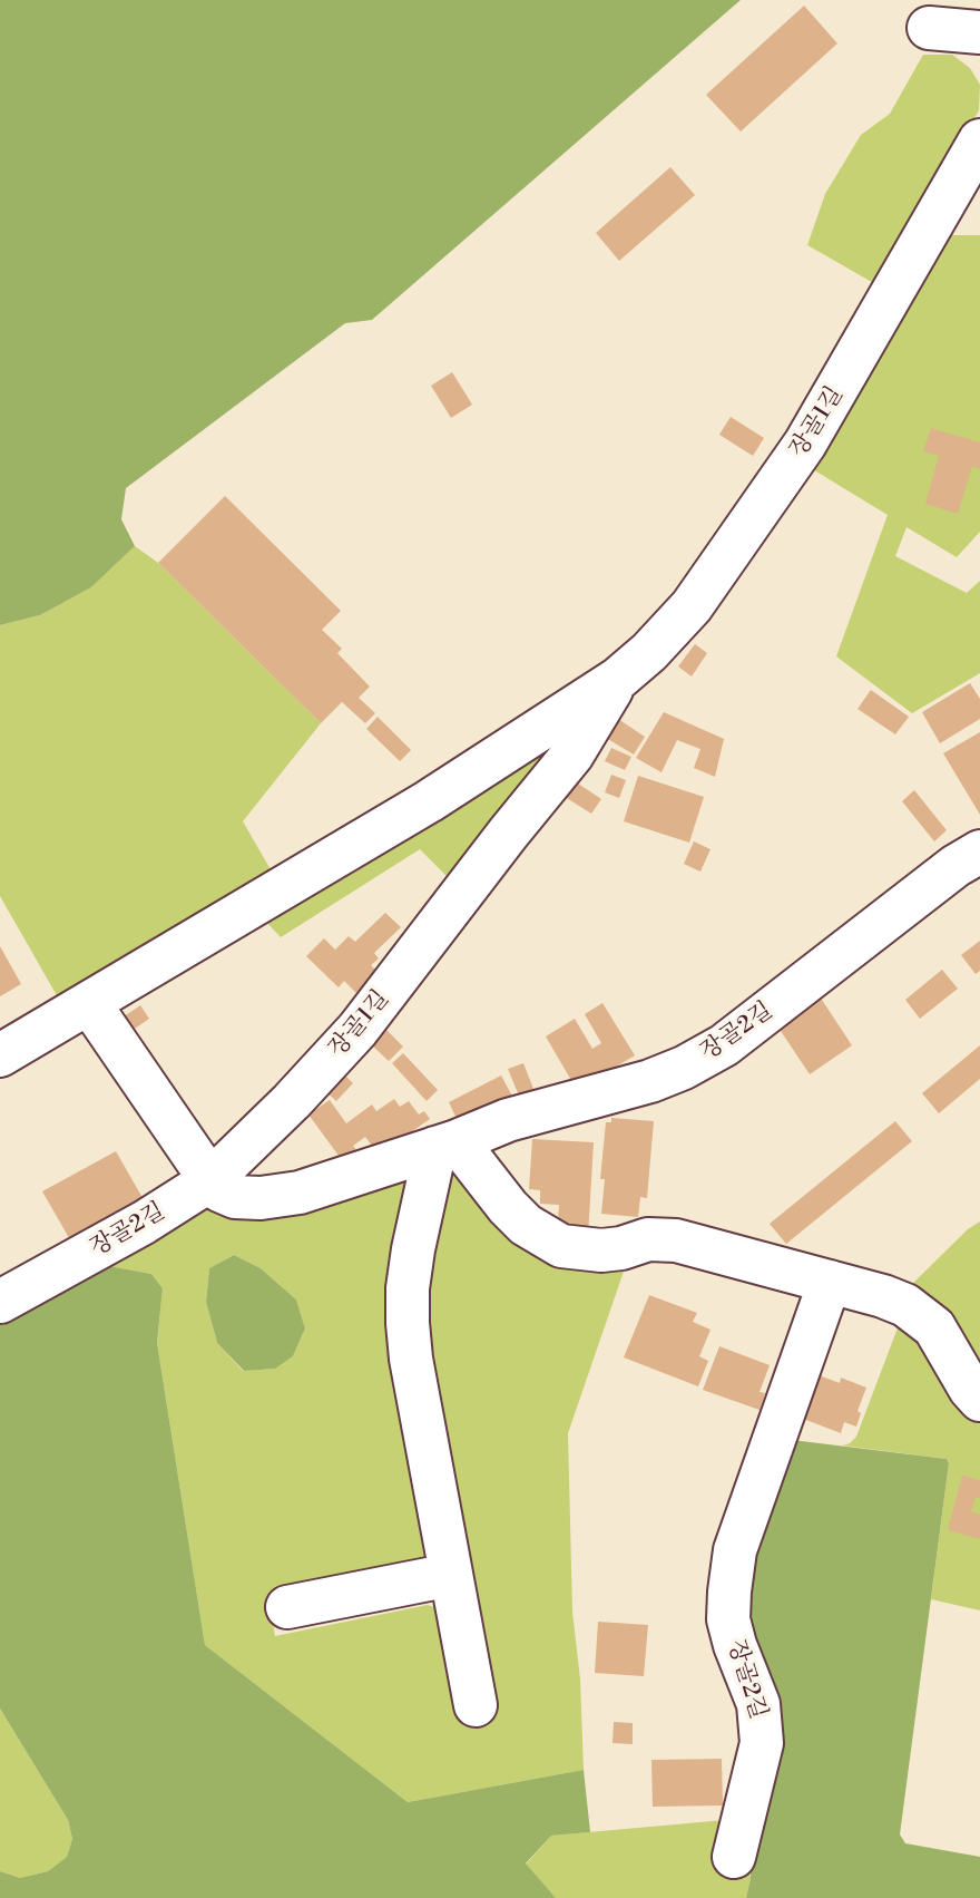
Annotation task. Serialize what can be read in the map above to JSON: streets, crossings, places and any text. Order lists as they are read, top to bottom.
{
  "streets": {
    "street": ["장골1길", "장골2길"]
  },
  "crossings": [
    ["장골1길", "장골2길"]
  ]
}
